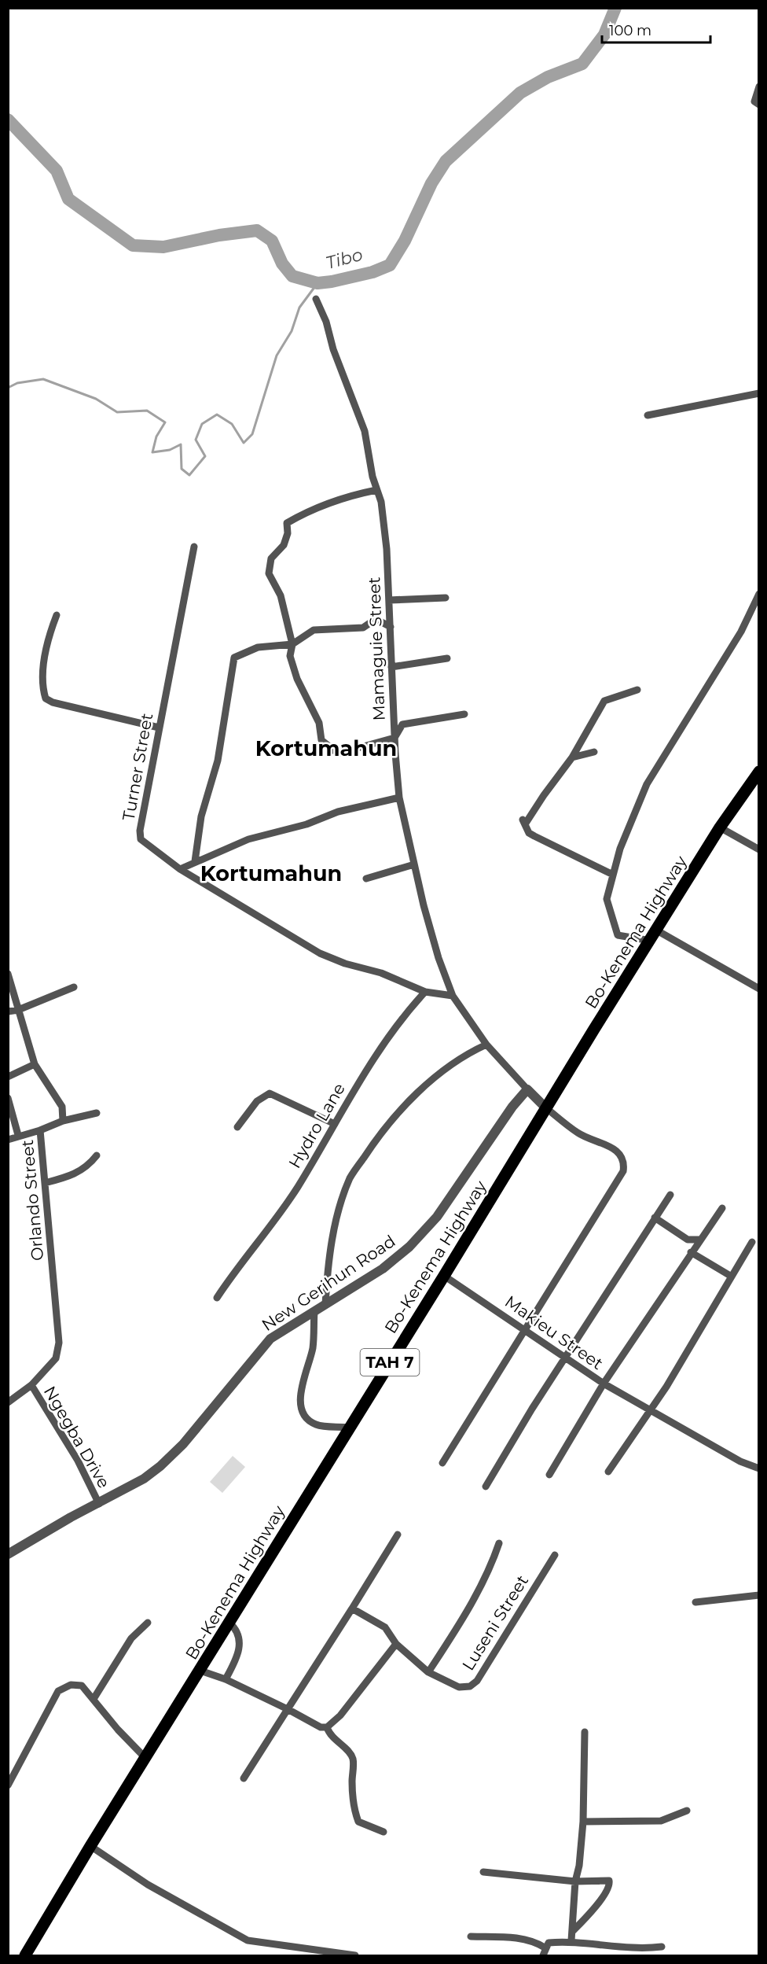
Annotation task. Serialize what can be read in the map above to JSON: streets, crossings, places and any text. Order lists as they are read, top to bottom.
{
  "streets": {
    "highway": ["Bo-Kenema Highway", "TAH 7"],
    "street": [
      "Mamaguie Street",
      "Turner Street",
      "Hydro Lane",
      "Orlando Street",
      "New Gerihun Road",
      "Makieu Street",
      "Ngegba Drive",
      "Luseni Street"
    ]
  },
  "crossings": [
    ["Mamaguie Street", "New Gerihun Road"],
    ["Turner Street", "Hydro Lane"],
    ["Bo-Kenema Highway", "Makieu Street"],
    ["Orlando Street", "Ngegba Drive"],
    ["New Gerihun Road", "Ngegba Drive"]
  ],
  "districts": ["Kortumahun", "Kortumahun"],
  "water": ["Tibo"],
  "scale_bar": "100 m"
}
